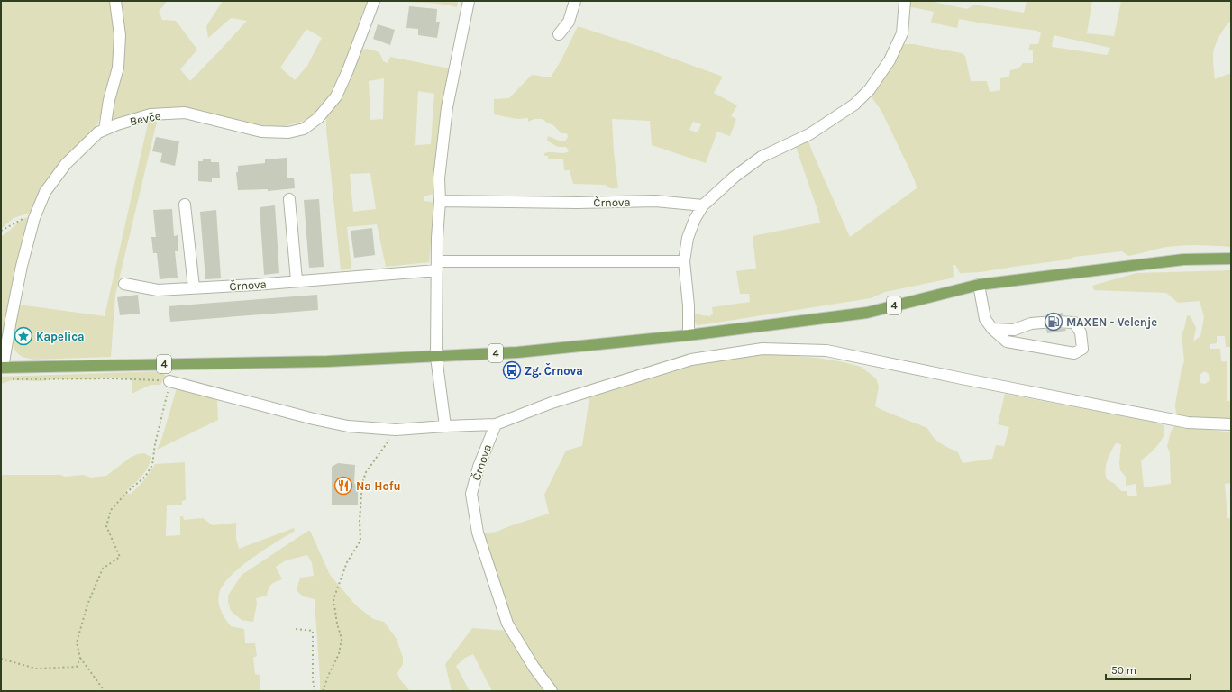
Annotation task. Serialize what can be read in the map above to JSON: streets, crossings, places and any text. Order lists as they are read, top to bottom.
{
  "streets": {
    "main road": ["4"],
    "street": ["Bevče", "Črnova"]
  },
  "crossings": [
    ["Bevče", "4"]
  ],
  "places": {
    "fuel station": ["MAXEN - Velenje"],
    "place": ["Kapelica"],
    "bus stop": ["Zg. Črnova"],
    "restaurant": ["Na Hofu"]
  },
  "scale_bar": "50 m"
}
